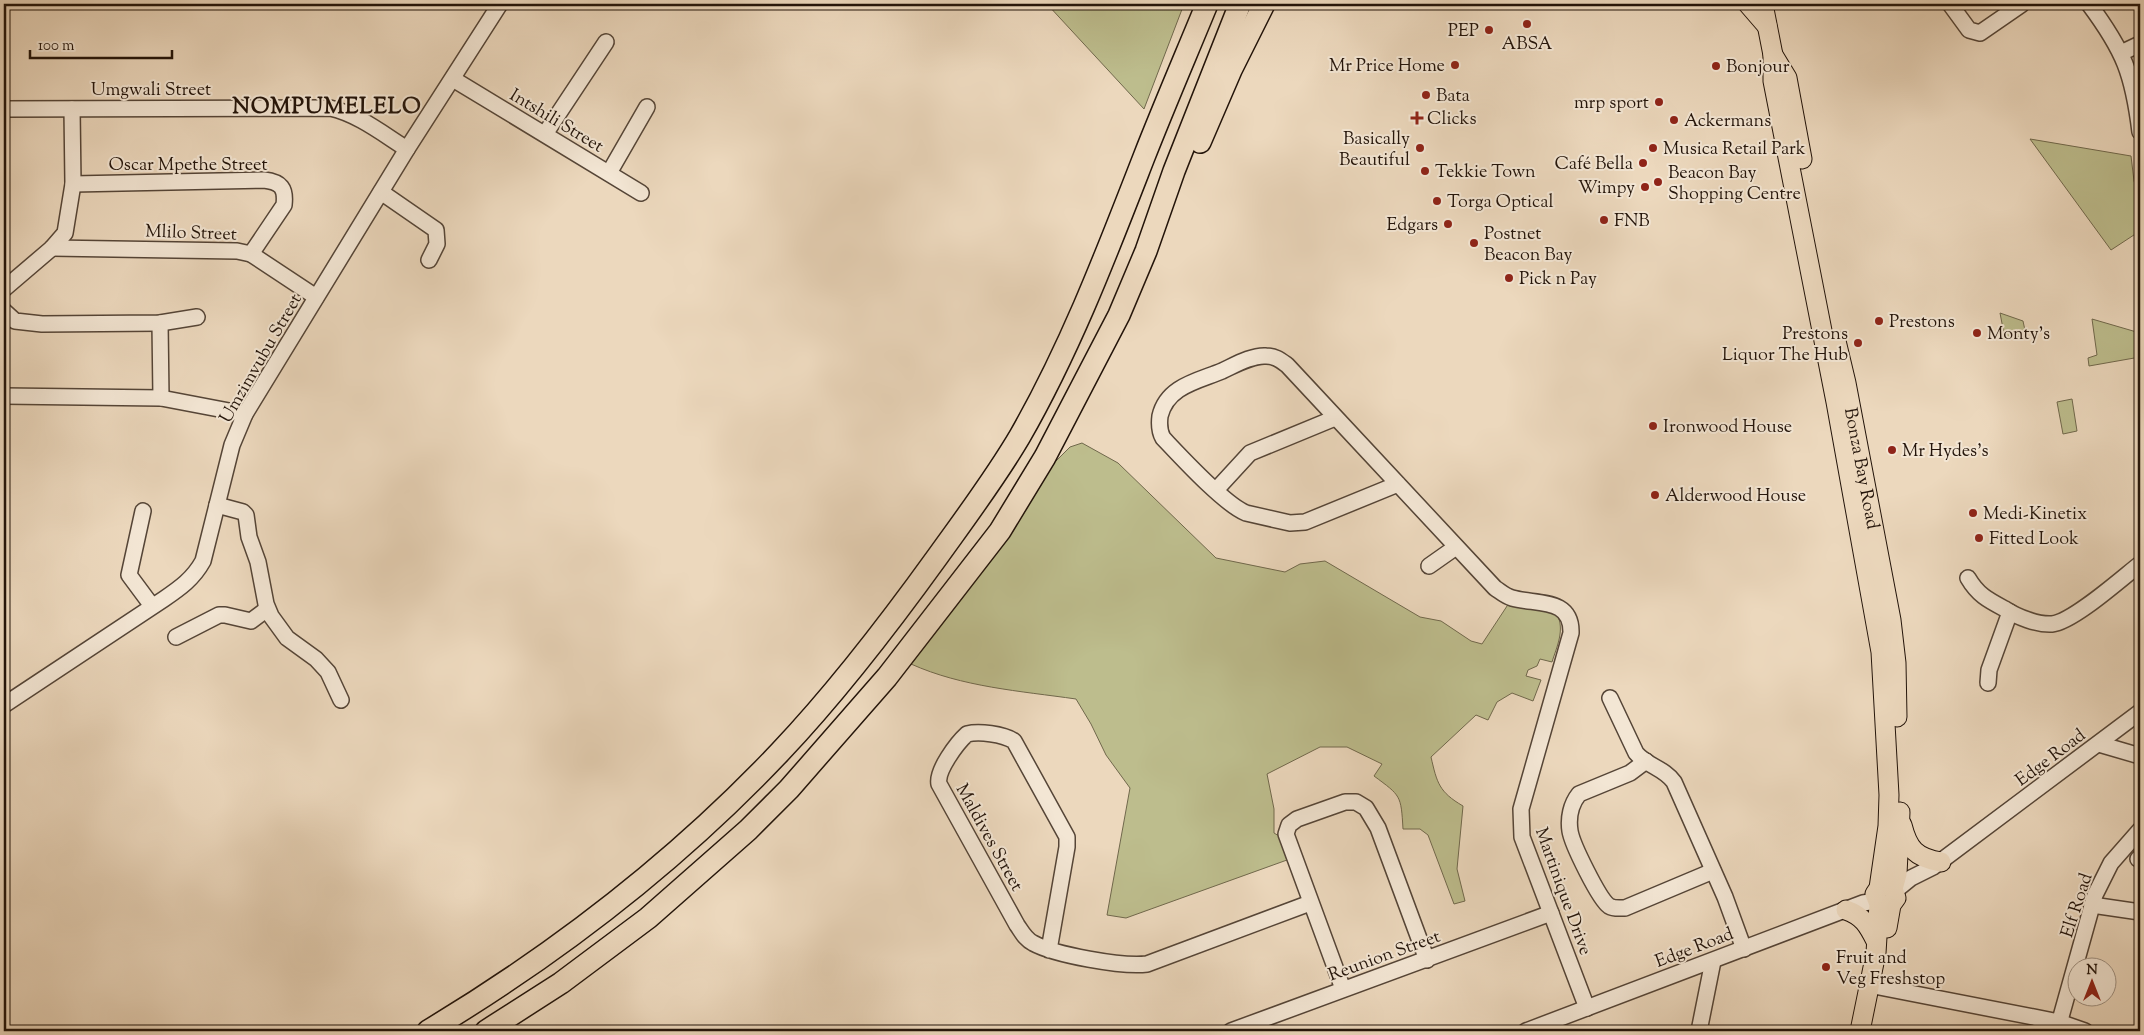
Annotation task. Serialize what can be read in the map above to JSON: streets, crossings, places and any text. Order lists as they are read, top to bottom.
{
  "streets": {
    "main road": ["Bonza Bay Road"],
    "street": [
      "Umgwali Street",
      "Intshili Street",
      "Oscar Mpethe Street",
      "Mlilo Street",
      "Umzimvubu Street",
      "Edge Road",
      "Maldives Street",
      "Martinique Drive",
      "Elf Road",
      "Reunion Street"
    ]
  },
  "crossings": [
    ["Umgwali Street", "Umzimvubu Street"],
    ["Intshili Street", "Umzimvubu Street"],
    ["Oscar Mpethe Street", "Mlilo Street"],
    ["Mlilo Street", "Umzimvubu Street"],
    ["Bonza Bay Road", "Edge Road"],
    ["Edge Road", "Martinique Drive"],
    ["Martinique Drive", "Reunion Street"]
  ],
  "districts": ["NOMPUMELELO"],
  "places": {
    "other": [
      "ABSA",
      "PEP",
      "Mr Price Home",
      "Bonjour",
      "Bata",
      "mrp sport",
      "Ackermans",
      "Basically Beautiful",
      "Musica Retail Park",
      "Café Bella",
      "Tekkie Town",
      "Beacon Bay Shopping Centre",
      "Wimpy",
      "Torga Optical",
      "FNB",
      "Edgars",
      "Postnet Beacon Bay",
      "Pick n Pay",
      "Prestons",
      "Monty's",
      "Prestons Liquor The Hub",
      "Ironwood House",
      "Mr Hydes's",
      "Alderwood House",
      "Medi-Kinetix",
      "Fitted Look",
      "Fruit and Veg Freshstop"
    ],
    "health": ["Clicks"]
  },
  "scale_bar": "100 m",
  "north": "top"
}
